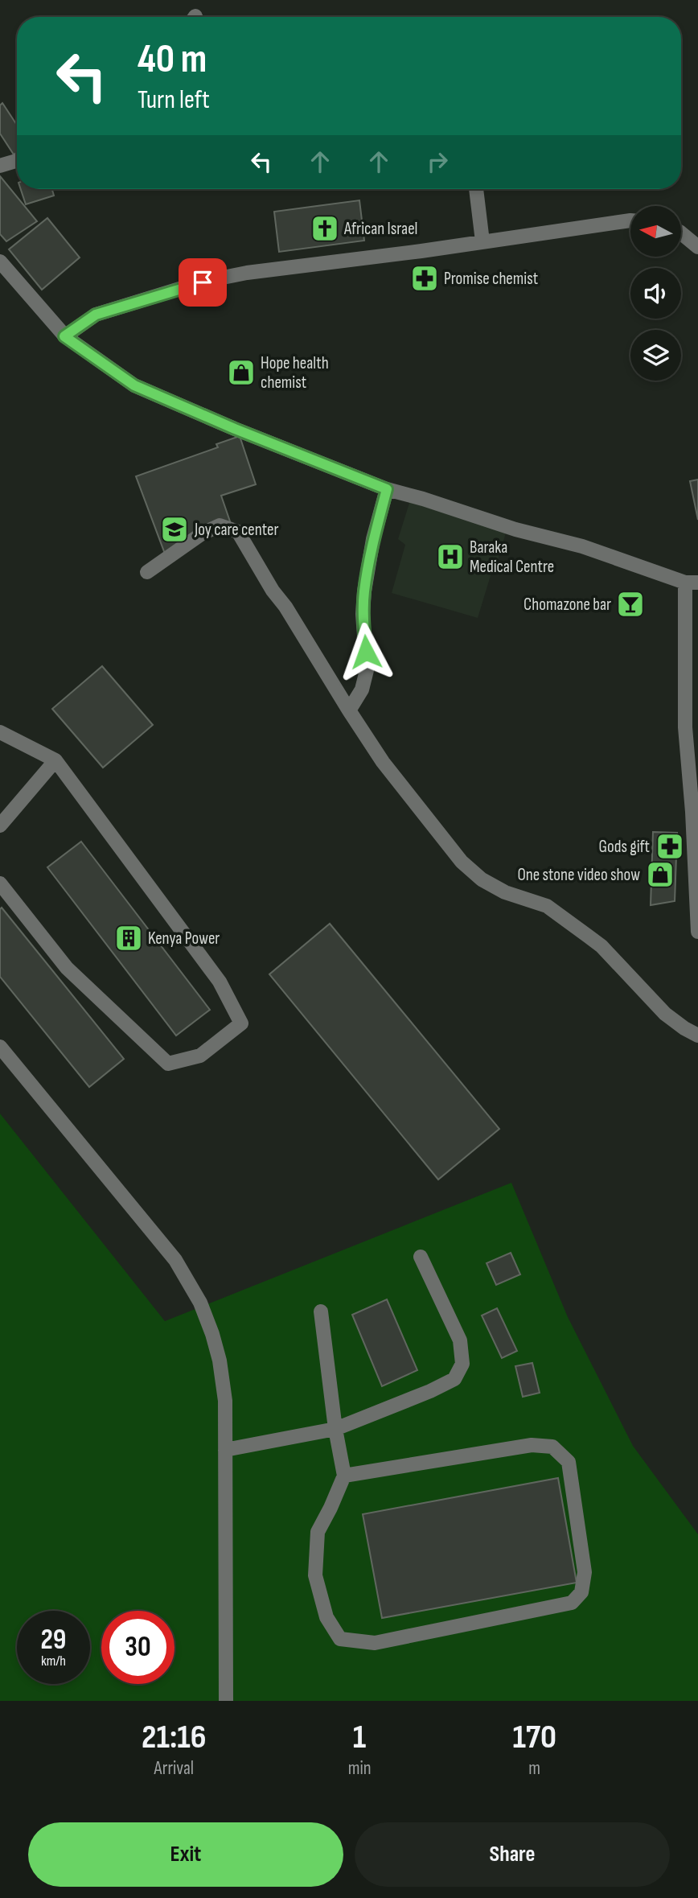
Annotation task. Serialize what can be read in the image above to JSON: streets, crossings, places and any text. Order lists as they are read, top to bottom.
{
  "places": {
    "church": ["African Israel"],
    "pharmacy": ["Promise chemist", "Gods gift"],
    "shop": ["Hope health chemist", "One stone video show"],
    "school or university": ["Joy care center"],
    "hospital": ["Baraka Medical Centre"],
    "bar": ["Chomazone bar"],
    "building": ["Kenya Power"]
  },
  "north": "left",
  "page": {
    "turn": ["40 m", "Turn left"],
    "speed": "29 km/h",
    "limit": "30",
    "eta": [
      "21:16",
      "Arrival",
      "1",
      "min",
      "170",
      "m"
    ],
    "buttons": ["Exit", "Share"]
  }
}
